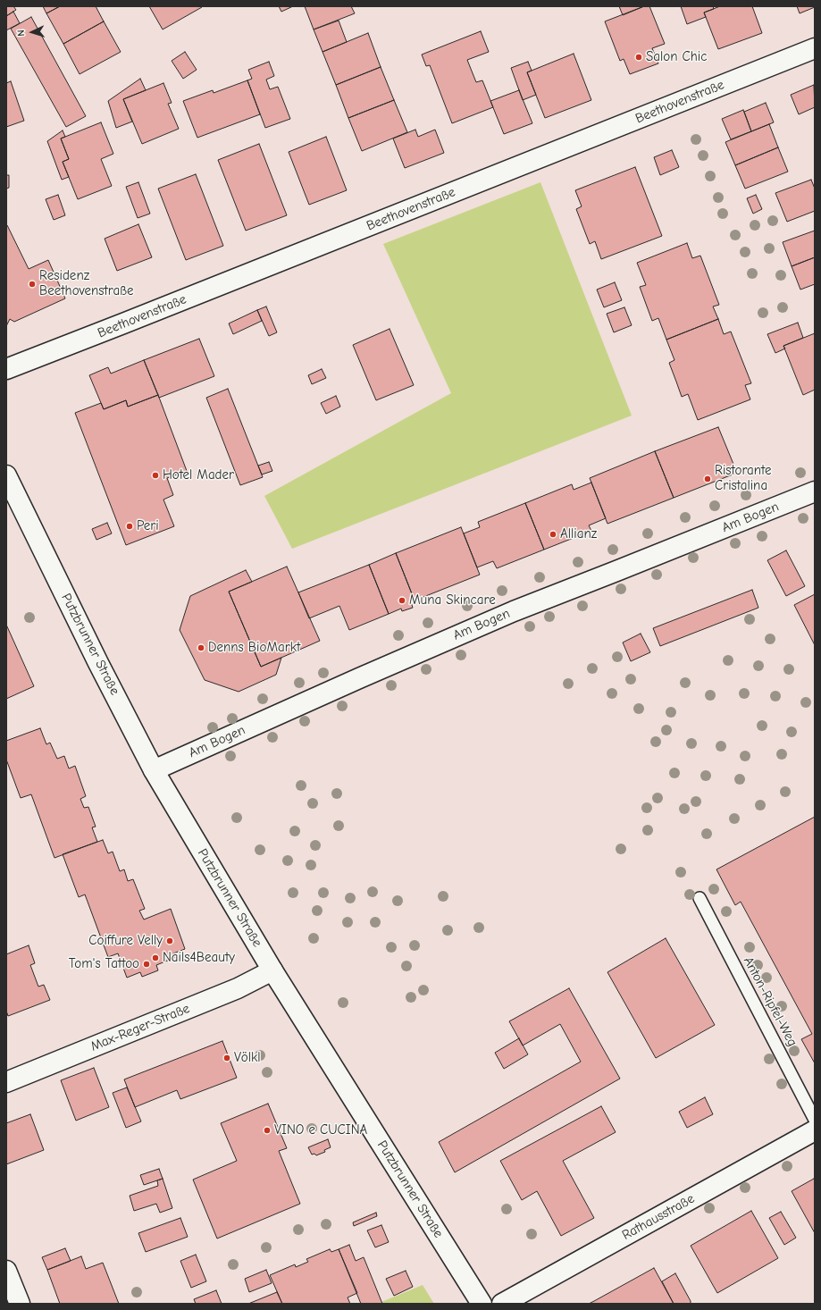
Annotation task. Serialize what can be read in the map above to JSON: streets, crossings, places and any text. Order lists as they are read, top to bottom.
{
  "streets": {
    "street": [
      "Beethovenstraße",
      "Am Bogen",
      "Putzbrunner Straße",
      "Max-Reger-Straße",
      "Rathausstraße"
    ],
    "lane": ["Anton-Ripfel-Weg"]
  },
  "crossings": [
    ["Am Bogen", "Putzbrunner Straße"],
    ["Putzbrunner Straße", "Max-Reger-Straße"]
  ],
  "places": [
    "Salon Chic",
    "Residenz Beethovenstraße",
    "Hotel Mader",
    "Ristorante Cristalina",
    "Peri",
    "Allianz",
    "Muna Skincare",
    "Denns BioMarkt",
    "Coiffure Velly",
    "Nails4Beauty",
    "Tom's Tattoo",
    "Völkl",
    "VINO e CUCINA"
  ],
  "north": "left"
}
